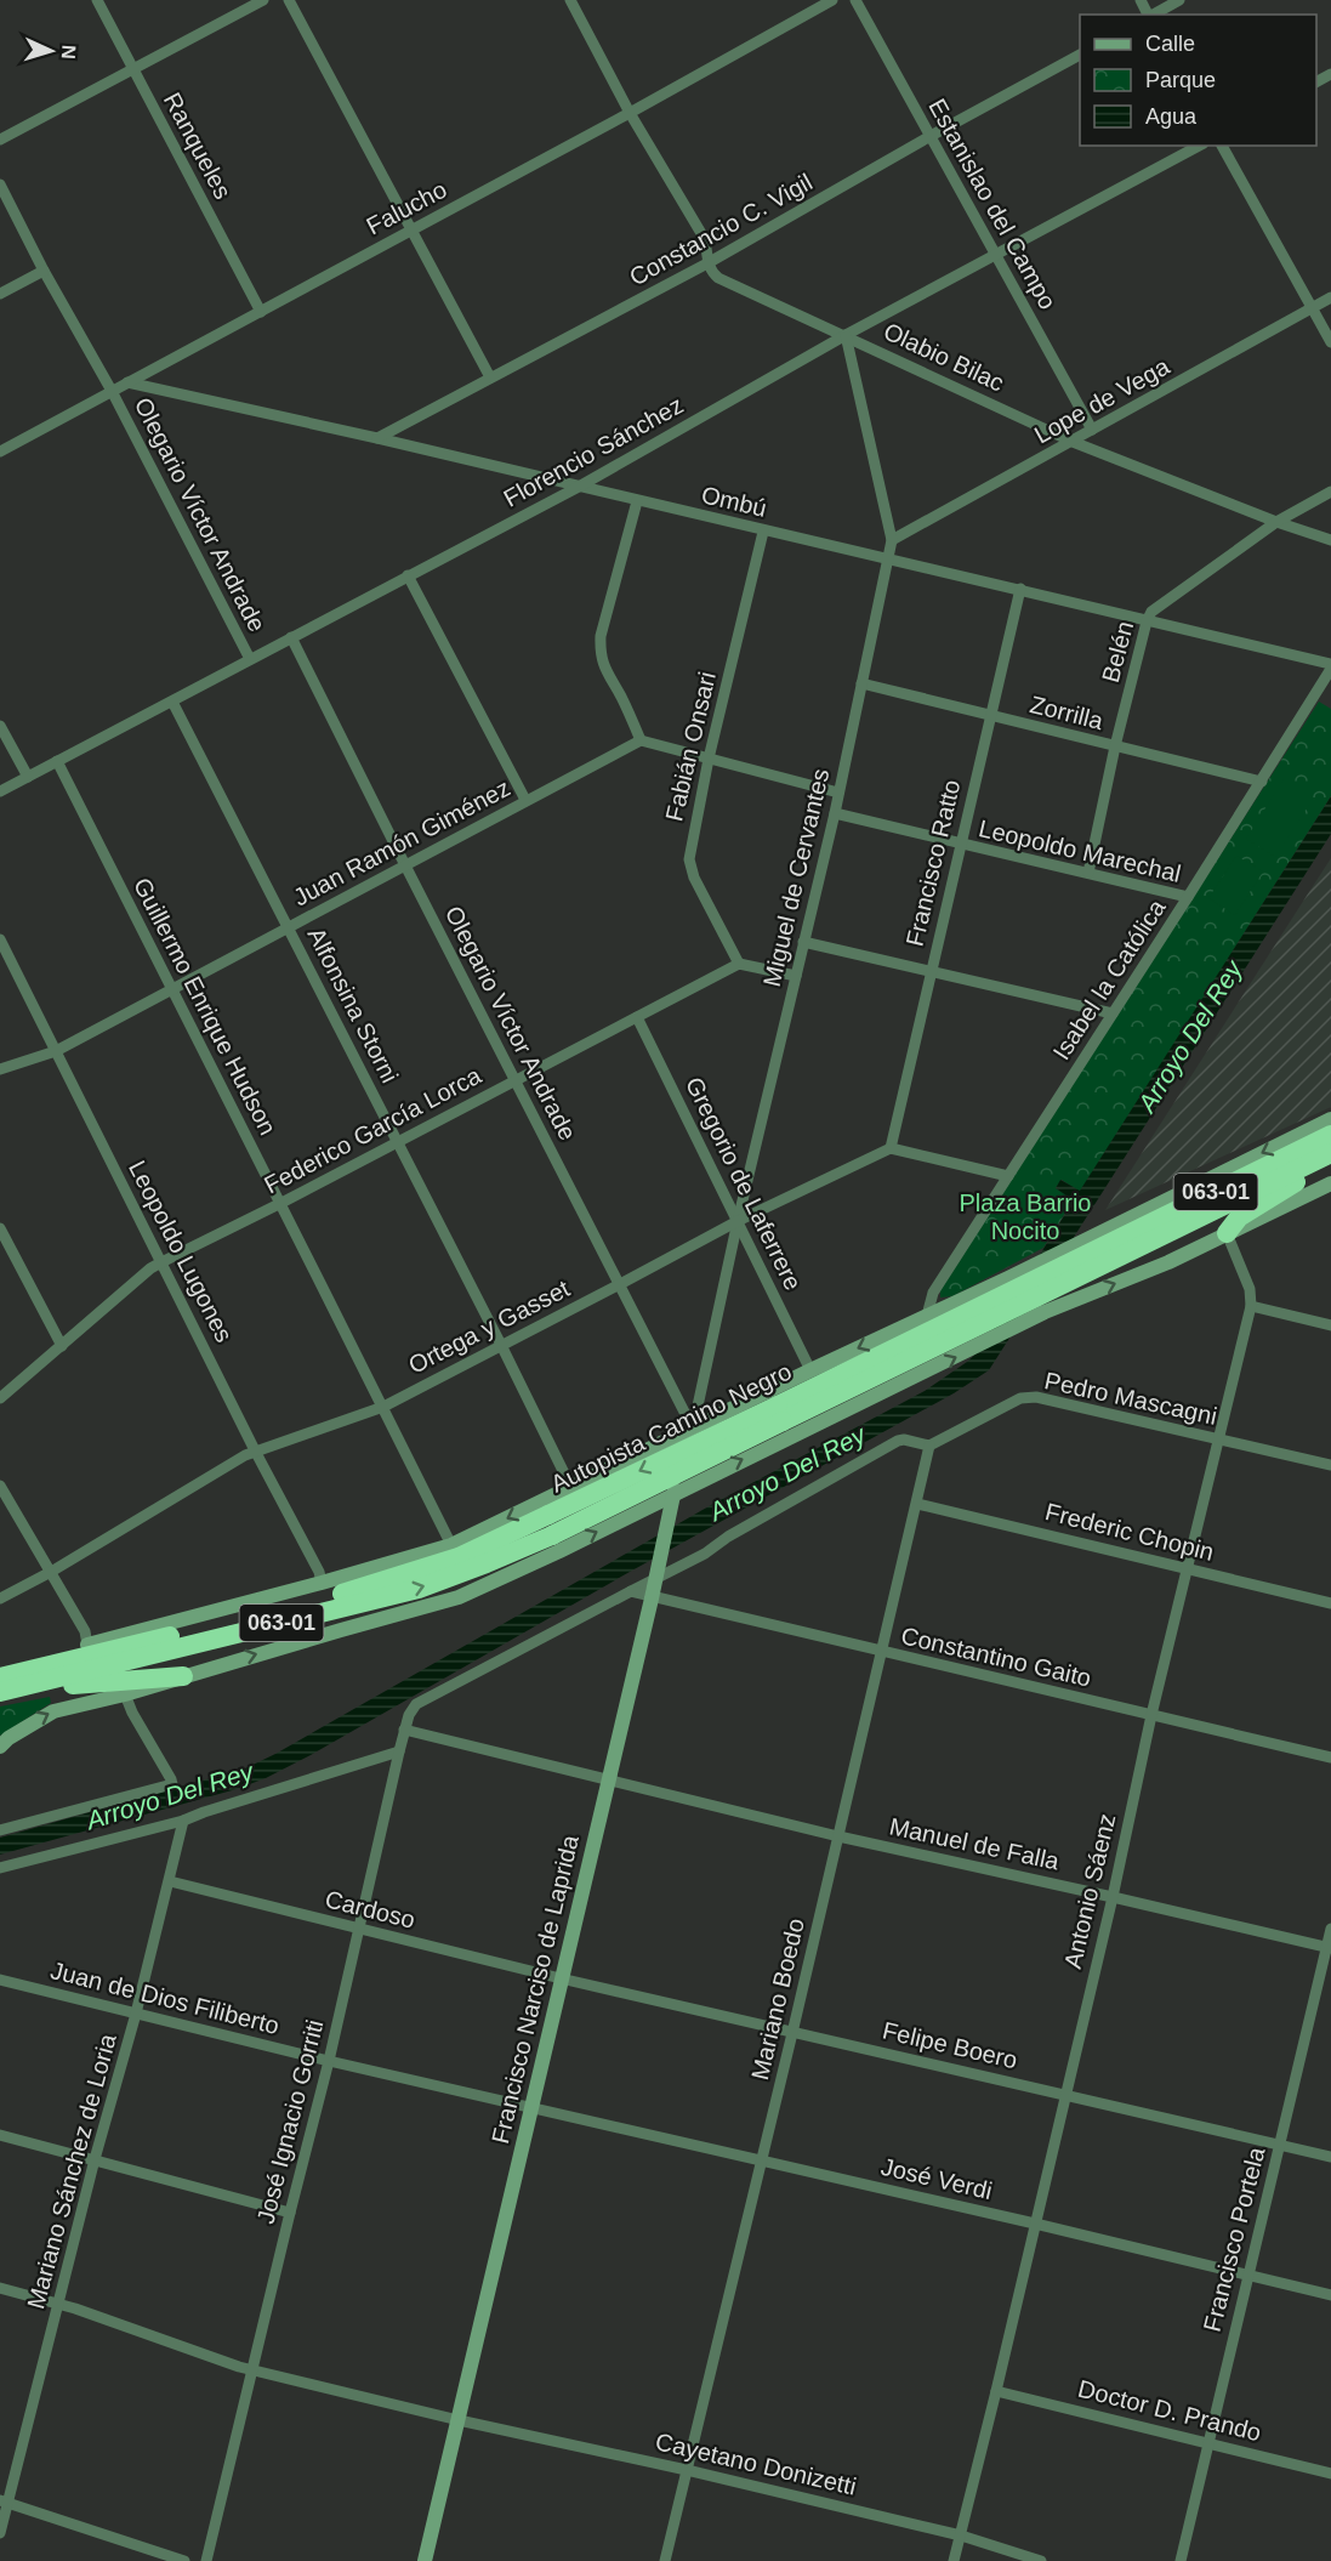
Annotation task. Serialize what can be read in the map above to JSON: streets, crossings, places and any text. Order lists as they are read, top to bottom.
{
  "streets": {
    "highway": ["063-01", "Autopista Camino Negro"],
    "street": [
      "Ranqueles",
      "Estanislao del Campo",
      "Falucho",
      "Constancio C. Vigil",
      "Olabio Bilac",
      "Lope de Vega",
      "Florencio Sánchez",
      "Ombú",
      "Olegario Víctor Andrade",
      "Belén",
      "Zorrilla",
      "Fabián Onsari",
      "Juan Ramón Giménez",
      "Leopoldo Marechal",
      "Francisco Ratto",
      "Miguel de Cervantes",
      "Isabel la Católica",
      "Alfonsina Storni",
      "Guillermo Enrique Hudson",
      "Federico García Lorca",
      "Gregorio de Laferrere",
      "Leopoldo Lugones",
      "Ortega y Gasset",
      "Pedro Mascagni",
      "Frederic Chopin",
      "Constantino Gaito",
      "Manuel de Falla",
      "Antonio Sáenz",
      "Cardoso",
      "Francisco Narciso de Laprida",
      "Juan de Dios Filiberto",
      "Mariano Boedo",
      "Felipe Boero",
      "José Ignacio Gorriti",
      "Mariano Sánchez de Loria",
      "José Verdi",
      "Francisco Portela",
      "Doctor D. Prando",
      "Cayetano Donizetti"
    ]
  },
  "crossings": [
    ["Ranqueles", "Falucho"],
    ["Estanislao del Campo", "Constancio C. Vigil"],
    ["Estanislao del Campo", "Lope de Vega"],
    ["Estanislao del Campo", "Florencio Sánchez"],
    ["Falucho", "Ombú"],
    ["Falucho", "Olegario Víctor Andrade"],
    ["Constancio C. Vigil", "Olabio Bilac"],
    ["Constancio C. Vigil", "Ombú"],
    ["Olabio Bilac", "Lope de Vega"],
    ["Olabio Bilac", "Florencio Sánchez"],
    ["Olabio Bilac", "Belén"],
    ["Olabio Bilac", "Miguel de Cervantes"],
    ["Lope de Vega", "Miguel de Cervantes"],
    ["Florencio Sánchez", "Ombú"],
    ["Florencio Sánchez", "Olegario Víctor Andrade"],
    ["Florencio Sánchez", "Miguel de Cervantes"],
    ["Florencio Sánchez", "Alfonsina Storni"],
    ["Florencio Sánchez", "Guillermo Enrique Hudson"],
    ["Ombú", "Belén"],
    ["Ombú", "Fabián Onsari"],
    ["Ombú", "Francisco Ratto"],
    ["Ombú", "Miguel de Cervantes"],
    ["Ombú", "Isabel la Católica"],
    ["Olegario Víctor Andrade", "Juan Ramón Giménez"],
    ["Olegario Víctor Andrade", "Miguel de Cervantes"],
    ["Olegario Víctor Andrade", "Federico García Lorca"],
    ["Olegario Víctor Andrade", "Ortega y Gasset"],
    ["Olegario Víctor Andrade", "Francisco Narciso de Laprida"],
    ["Belén", "Zorrilla"],
    ["Belén", "Leopoldo Marechal"],
    ["Zorrilla", "Francisco Ratto"],
    ["Zorrilla", "Miguel de Cervantes"],
    ["Zorrilla", "Isabel la Católica"],
    ["Fabián Onsari", "Federico García Lorca"],
    ["Juan Ramón Giménez", "Alfonsina Storni"],
    ["Juan Ramón Giménez", "Guillermo Enrique Hudson"],
    ["Juan Ramón Giménez", "Leopoldo Lugones"],
    ["Leopoldo Marechal", "Francisco Ratto"],
    ["Leopoldo Marechal", "Miguel de Cervantes"],
    ["Leopoldo Marechal", "Isabel la Católica"],
    ["Francisco Ratto", "Ortega y Gasset"],
    ["Miguel de Cervantes", "Gregorio de Laferrere"],
    ["Miguel de Cervantes", "Ortega y Gasset"],
    ["Miguel de Cervantes", "Francisco Narciso de Laprida"],
    ["Alfonsina Storni", "Federico García Lorca"],
    ["Alfonsina Storni", "Ortega y Gasset"],
    ["Guillermo Enrique Hudson", "Federico García Lorca"],
    ["Guillermo Enrique Hudson", "Ortega y Gasset"],
    ["Federico García Lorca", "Gregorio de Laferrere"],
    ["Federico García Lorca", "Leopoldo Lugones"],
    ["Gregorio de Laferrere", "Ortega y Gasset"],
    ["Leopoldo Lugones", "Ortega y Gasset"],
    ["Pedro Mascagni", "Antonio Sáenz"],
    ["Pedro Mascagni", "Mariano Boedo"],
    ["Frederic Chopin", "Antonio Sáenz"],
    ["Frederic Chopin", "Mariano Boedo"],
    ["Constantino Gaito", "Antonio Sáenz"],
    ["Constantino Gaito", "Francisco Narciso de Laprida"],
    ["Constantino Gaito", "Mariano Boedo"],
    ["Constantino Gaito", "José Ignacio Gorriti"],
    ["Manuel de Falla", "Antonio Sáenz"],
    ["Manuel de Falla", "Francisco Narciso de Laprida"],
    ["Manuel de Falla", "Mariano Boedo"],
    ["Manuel de Falla", "José Ignacio Gorriti"],
    ["Manuel de Falla", "Francisco Portela"],
    ["Antonio Sáenz", "Felipe Boero"],
    ["Antonio Sáenz", "José Verdi"],
    ["Antonio Sáenz", "Doctor D. Prando"],
    ["Antonio Sáenz", "Cayetano Donizetti"],
    ["Cardoso", "Francisco Narciso de Laprida"],
    ["Cardoso", "Felipe Boero"],
    ["Cardoso", "José Ignacio Gorriti"],
    ["Cardoso", "Mariano Sánchez de Loria"],
    ["Francisco Narciso de Laprida", "Juan de Dios Filiberto"],
    ["Francisco Narciso de Laprida", "Felipe Boero"],
    ["Francisco Narciso de Laprida", "José Verdi"],
    ["Francisco Narciso de Laprida", "Cayetano Donizetti"],
    ["Juan de Dios Filiberto", "José Ignacio Gorriti"],
    ["Juan de Dios Filiberto", "Mariano Sánchez de Loria"],
    ["Juan de Dios Filiberto", "José Verdi"],
    ["Mariano Boedo", "Felipe Boero"],
    ["Mariano Boedo", "José Verdi"],
    ["Mariano Boedo", "Cayetano Donizetti"],
    ["Felipe Boero", "Francisco Portela"],
    ["José Ignacio Gorriti", "Cayetano Donizetti"],
    ["Mariano Sánchez de Loria", "Cayetano Donizetti"],
    ["José Verdi", "Francisco Portela"],
    ["Francisco Portela", "Doctor D. Prando"]
  ],
  "water": ["Arroyo Del Rey"],
  "parks": ["Plaza Barrio Nocito"],
  "legend": ["Calle", "Parque", "Agua"],
  "north": "right"
}
